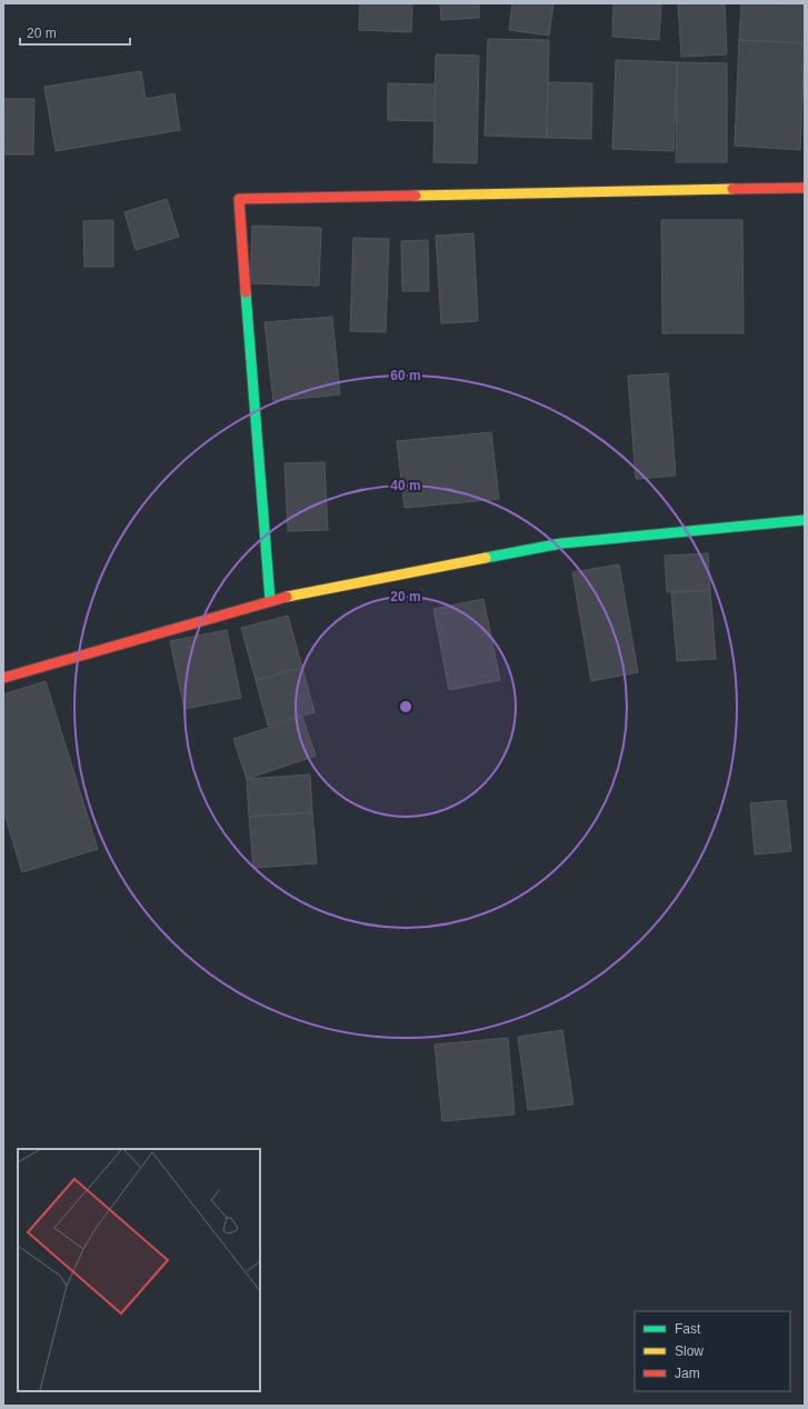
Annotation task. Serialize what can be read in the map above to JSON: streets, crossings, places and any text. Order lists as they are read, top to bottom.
{
  "legend": ["Fast", "Slow", "Jam"],
  "scale_bar": "20 m",
  "rings": ["60 m", "40 m", "20 m"]
}
